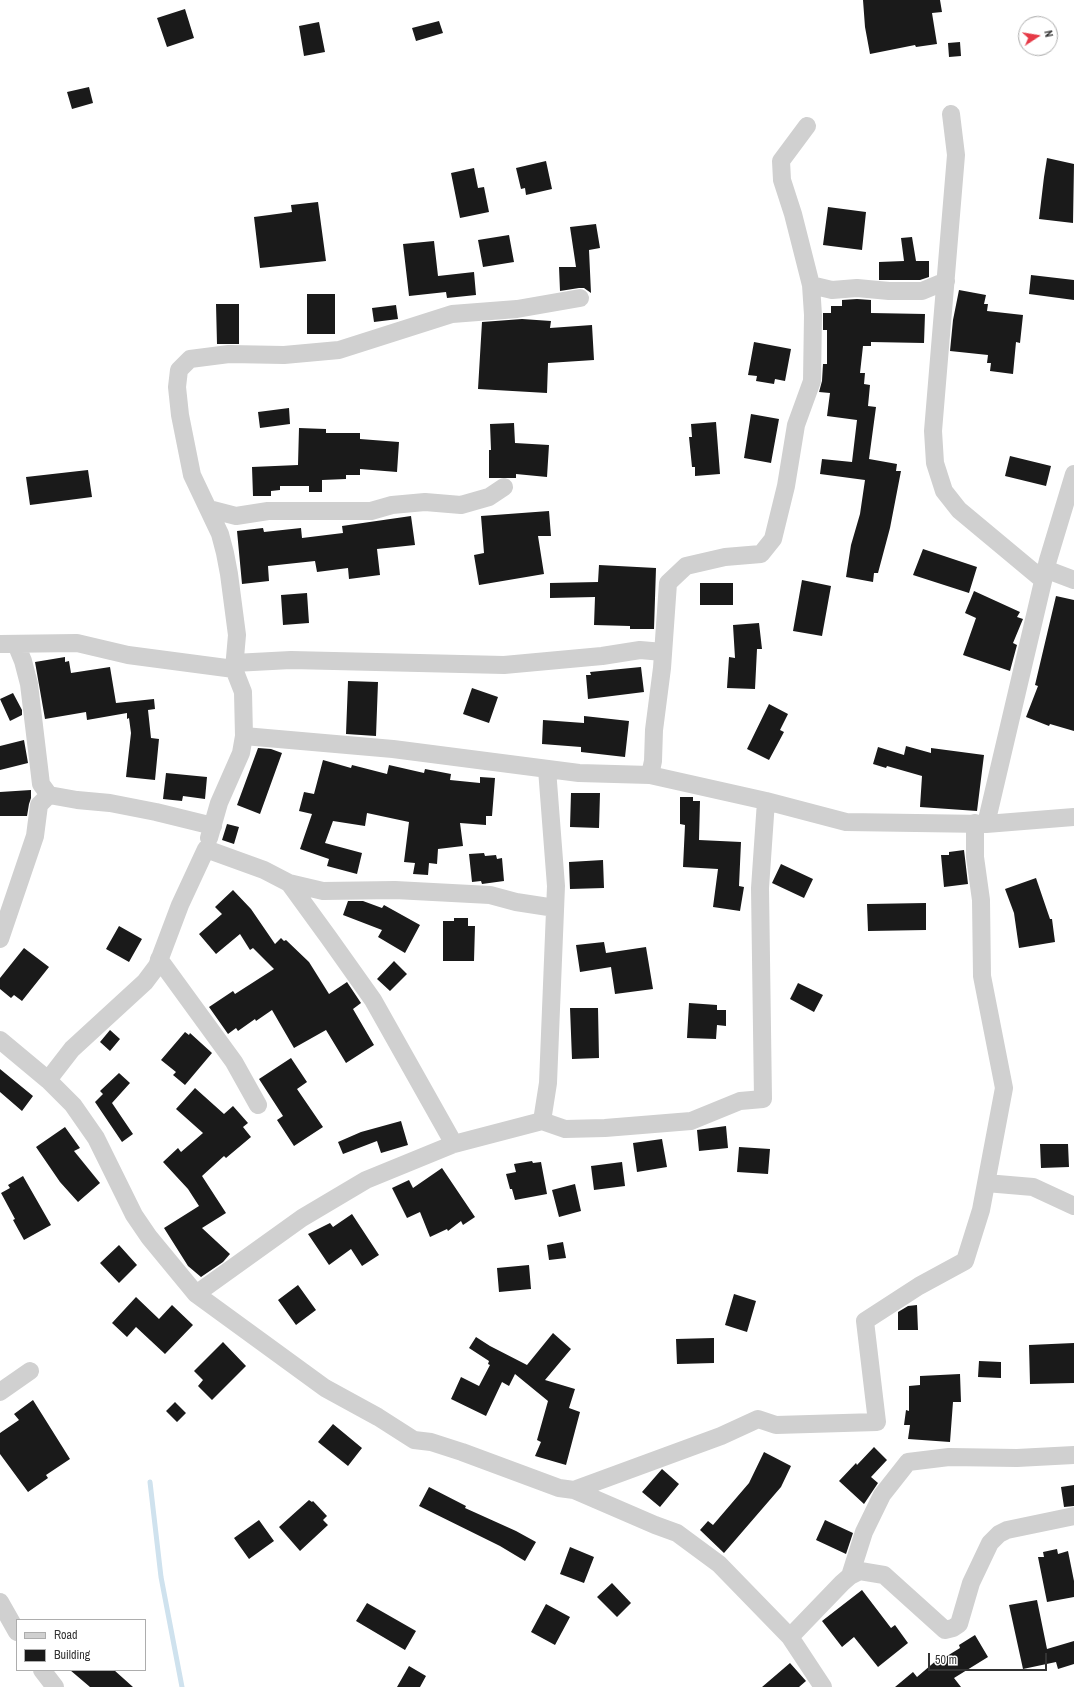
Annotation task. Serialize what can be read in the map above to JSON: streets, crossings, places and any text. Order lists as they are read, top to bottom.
{
  "legend": ["Road", "Building"],
  "scale_bar": "50 m",
  "north": "right"
}
